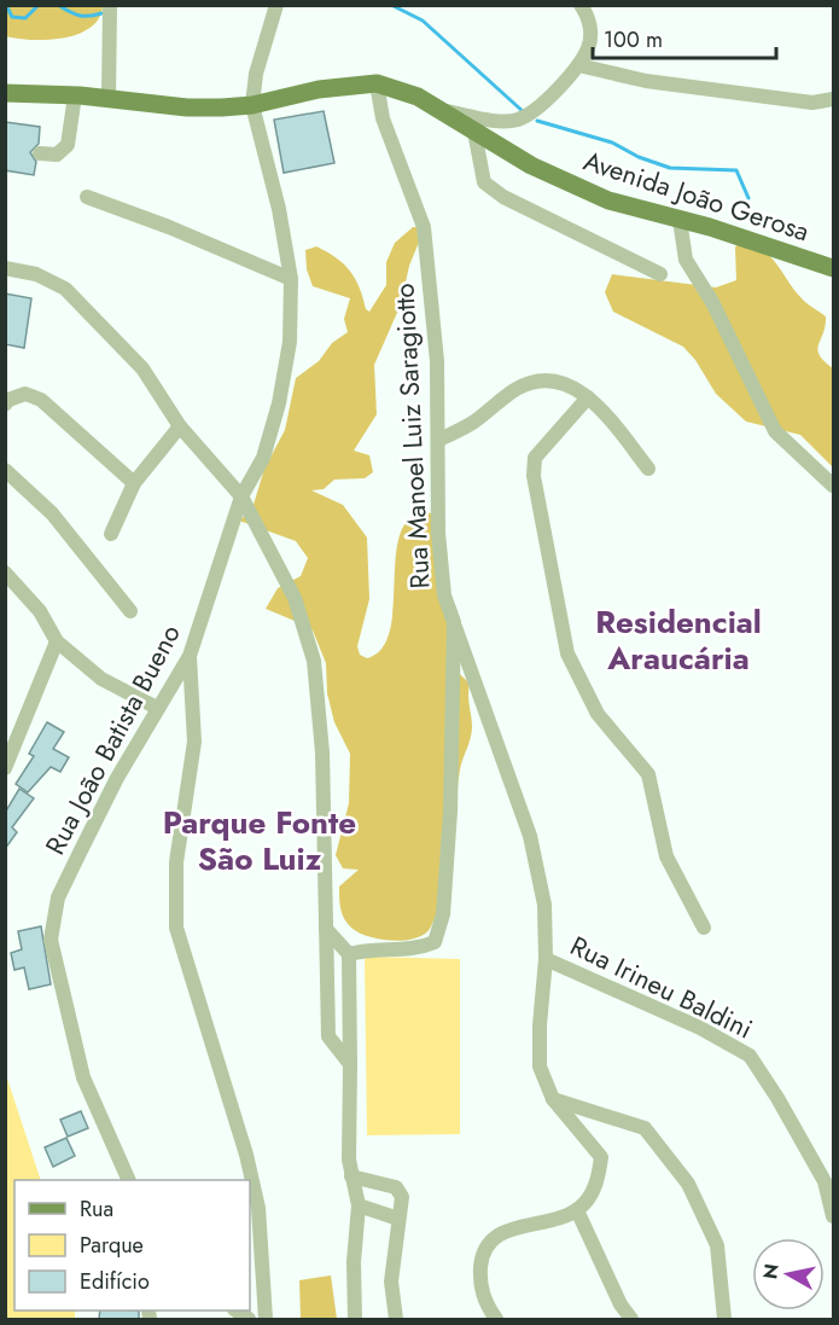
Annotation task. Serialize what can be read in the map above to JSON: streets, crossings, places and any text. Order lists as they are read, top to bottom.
{
  "streets": {
    "main road": ["Avenida João Gerosa"],
    "street": ["Rua Manoel Luiz Saragiotto", "Rua João Batista Bueno", "Rua Irineu Baldini"]
  },
  "crossings": [
    ["Avenida João Gerosa", "Rua Manoel Luiz Saragiotto"],
    ["Avenida João Gerosa", "Rua João Batista Bueno"]
  ],
  "districts": ["Residencial Araucária", "Parque Fonte São Luiz"],
  "legend": ["Rua", "Parque", "Edifício"],
  "scale_bar": "100 m",
  "north": "left"
}
